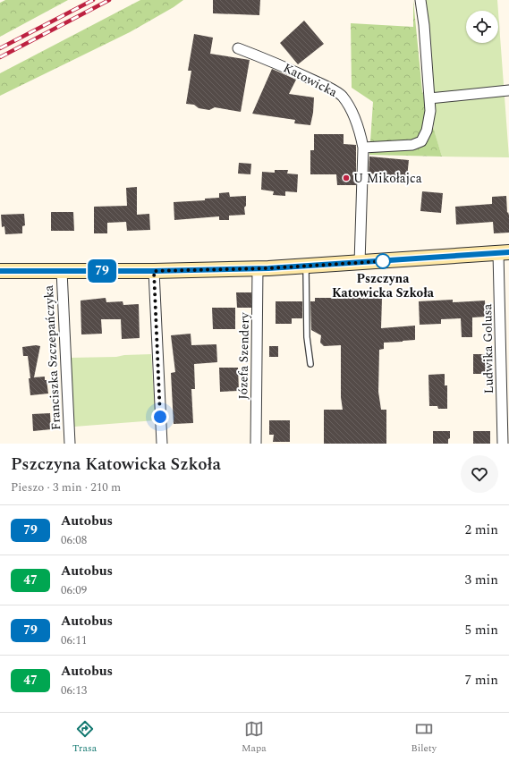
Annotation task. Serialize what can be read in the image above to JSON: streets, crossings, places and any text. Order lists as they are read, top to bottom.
{
  "streets": {
    "street": [
      "Katowicka",
      "Ludwika Golusa",
      "Józefa Szendery",
      "Franciszka Szczepańczyka"
    ]
  },
  "places": ["U Mikołajca", "Pszczyna Katowicka Szkoła"],
  "lines": ["bus line 79"],
  "page": {
    "on_map": "79",
    "heading": ["Pszczyna Katowicka Szkoła", "Pieszo · 3 min · 210 m"],
    "list": [
      {
        "mark": "79",
        "name": "Autobus",
        "note": "06:08",
        "value": "2 min"
      },
      {
        "mark": "47",
        "name": "Autobus",
        "note": "06:09",
        "value": "3 min"
      },
      {
        "mark": "79",
        "name": "Autobus",
        "note": "06:11",
        "value": "5 min"
      },
      {
        "mark": "47",
        "name": "Autobus",
        "note": "06:13",
        "value": "7 min"
      }
    ],
    "tabs": ["Trasa", "Mapa", "Bilety"]
  }
}
